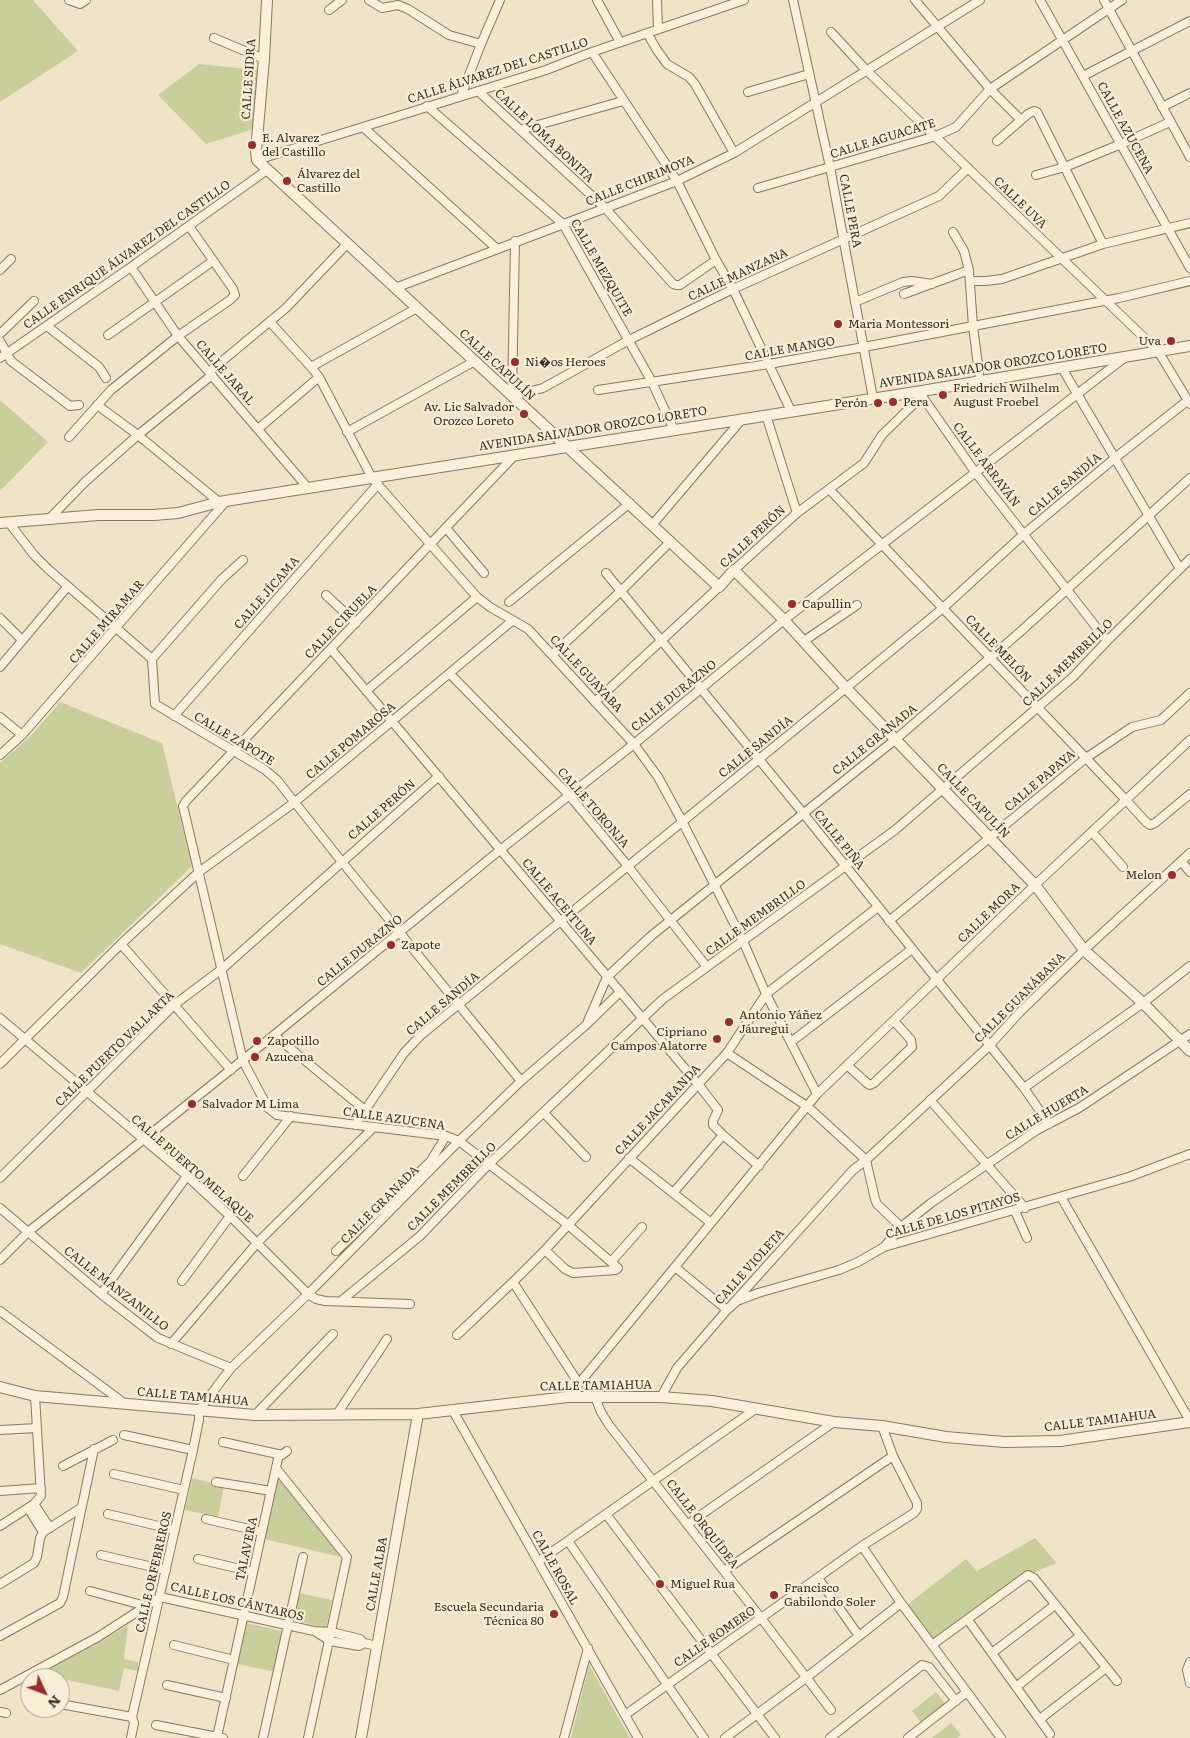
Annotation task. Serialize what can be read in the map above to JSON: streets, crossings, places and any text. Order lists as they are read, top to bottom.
{
  "streets": {
    "street": [
      "CALLE ÁLVAREZ DEL CASTILLO",
      "CALLE SIDRA",
      "CALLE AZUCENA",
      "CALLE LOMA BONITA",
      "CALLE AGUACATE",
      "CALLE CHIRIMOYA",
      "CALLE UVA",
      "CALLE PERA",
      "CALLE ENRIQUE ÁLVAREZ DEL CASTILLO",
      "CALLE MEZQUITE",
      "CALLE MANZANA",
      "CALLE MANGO",
      "CALLE CAPULÍN",
      "AVENIDA SALVADOR OROZCO LORETO",
      "CALLE JARAL",
      "CALLE ARRAYÁN",
      "CALLE SANDÍA",
      "CALLE PERÓN",
      "CALLE JÍCAMA",
      "CALLE MIRAMAR",
      "CALLE CIRUELA",
      "CALLE MELÓN",
      "CALLE MEMBRILLO",
      "CALLE GUAYABA",
      "CALLE DURAZNO",
      "CALLE ZAPOTE",
      "CALLE GRANADA",
      "CALLE POMAROSA",
      "CALLE PAPAYA",
      "CALLE TORONJA",
      "CALLE PIÑA",
      "CALLE ACEITUNA",
      "CALLE MORA",
      "CALLE GUANÁBANA",
      "CALLE PUERTO VALLARTA",
      "CALLE JACARANDA",
      "CALLE HUERTA",
      "CALLE PUERTO MELAQUE",
      "CALLE DE LOS PITAYOS",
      "CALLE VIOLETA",
      "CALLE MANZANILLO",
      "CALLE TAMIAHUA",
      "CALLE ORQUÍDEA",
      "TALAVERA",
      "CALLE ROSAL",
      "CALLE ORFEBREROS",
      "CALLE ALBA",
      "CALLE LOS CÁNTAROS",
      "CALLE ROMERO"
    ]
  },
  "crossings": [
    ["CALLE ÁLVAREZ DEL CASTILLO", "CALLE SIDRA"],
    ["CALLE ÁLVAREZ DEL CASTILLO", "CALLE LOMA BONITA"],
    ["CALLE ÁLVAREZ DEL CASTILLO", "CALLE MEZQUITE"],
    ["CALLE ÁLVAREZ DEL CASTILLO", "CALLE CAPULÍN"],
    ["CALLE SIDRA", "CALLE CAPULÍN"],
    ["CALLE AZUCENA", "CALLE AGUACATE"],
    ["CALLE AZUCENA", "CALLE SANDÍA"],
    ["CALLE AZUCENA", "CALLE CIRUELA"],
    ["CALLE AZUCENA", "CALLE MEMBRILLO"],
    ["CALLE AZUCENA", "CALLE DURAZNO"],
    ["CALLE AZUCENA", "CALLE GRANADA"],
    ["CALLE AZUCENA", "CALLE POMAROSA"],
    ["CALLE AZUCENA", "CALLE PUERTO VALLARTA"],
    ["CALLE AZUCENA", "CALLE JACARANDA"],
    ["CALLE LOMA BONITA", "CALLE CHIRIMOYA"],
    ["CALLE AGUACATE", "CALLE UVA"],
    ["CALLE AGUACATE", "CALLE PERA"],
    ["CALLE CHIRIMOYA", "CALLE UVA"],
    ["CALLE CHIRIMOYA", "CALLE PERA"],
    ["CALLE CHIRIMOYA", "CALLE MEZQUITE"],
    ["CALLE CHIRIMOYA", "CALLE CAPULÍN"],
    ["CALLE UVA", "CALLE MANZANA"],
    ["CALLE UVA", "CALLE MANGO"],
    ["CALLE UVA", "AVENIDA SALVADOR OROZCO LORETO"],
    ["CALLE UVA", "CALLE SANDÍA"],
    ["CALLE PERA", "CALLE MANZANA"],
    ["CALLE PERA", "CALLE MANGO"],
    ["CALLE PERA", "AVENIDA SALVADOR OROZCO LORETO"],
    ["CALLE ENRIQUE ÁLVAREZ DEL CASTILLO", "CALLE CAPULÍN"],
    ["CALLE ENRIQUE ÁLVAREZ DEL CASTILLO", "CALLE JARAL"],
    ["CALLE MEZQUITE", "CALLE MANZANA"],
    ["CALLE MEZQUITE", "CALLE MANGO"],
    ["CALLE MEZQUITE", "AVENIDA SALVADOR OROZCO LORETO"],
    ["CALLE MANZANA", "CALLE CAPULÍN"],
    ["CALLE CAPULÍN", "AVENIDA SALVADOR OROZCO LORETO"],
    ["CALLE CAPULÍN", "CALLE SANDÍA"],
    ["CALLE CAPULÍN", "CALLE PERÓN"],
    ["CALLE CAPULÍN", "CALLE MEMBRILLO"],
    ["CALLE CAPULÍN", "CALLE DURAZNO"],
    ["CALLE CAPULÍN", "CALLE GRANADA"],
    ["CALLE CAPULÍN", "CALLE PAPAYA"],
    ["CALLE CAPULÍN", "CALLE MORA"],
    ["CALLE CAPULÍN", "CALLE GUANÁBANA"],
    ["CALLE CAPULÍN", "CALLE HUERTA"],
    ["AVENIDA SALVADOR OROZCO LORETO", "CALLE JARAL"],
    ["AVENIDA SALVADOR OROZCO LORETO", "CALLE ARRAYÁN"],
    ["AVENIDA SALVADOR OROZCO LORETO", "CALLE PERÓN"],
    ["AVENIDA SALVADOR OROZCO LORETO", "CALLE JÍCAMA"],
    ["AVENIDA SALVADOR OROZCO LORETO", "CALLE MIRAMAR"],
    ["AVENIDA SALVADOR OROZCO LORETO", "CALLE CIRUELA"],
    ["AVENIDA SALVADOR OROZCO LORETO", "CALLE GUAYABA"],
    ["AVENIDA SALVADOR OROZCO LORETO", "CALLE DURAZNO"],
    ["CALLE ARRAYÁN", "CALLE SANDÍA"],
    ["CALLE ARRAYÁN", "CALLE PERÓN"],
    ["CALLE ARRAYÁN", "CALLE MEMBRILLO"],
    ["CALLE ARRAYÁN", "CALLE DURAZNO"],
    ["CALLE ARRAYÁN", "CALLE GRANADA"],
    ["CALLE SANDÍA", "CALLE MELÓN"],
    ["CALLE SANDÍA", "CALLE GUAYABA"],
    ["CALLE SANDÍA", "CALLE ZAPOTE"],
    ["CALLE SANDÍA", "CALLE TORONJA"],
    ["CALLE SANDÍA", "CALLE PIÑA"],
    ["CALLE SANDÍA", "CALLE ACEITUNA"],
    ["CALLE PERÓN", "CALLE MELÓN"],
    ["CALLE PERÓN", "CALLE GUAYABA"],
    ["CALLE PERÓN", "CALLE ZAPOTE"],
    ["CALLE PERÓN", "CALLE PIÑA"],
    ["CALLE PERÓN", "CALLE ACEITUNA"],
    ["CALLE PERÓN", "CALLE PUERTO VALLARTA"],
    ["CALLE JÍCAMA", "CALLE GUAYABA"],
    ["CALLE JÍCAMA", "CALLE ZAPOTE"],
    ["CALLE CIRUELA", "CALLE GUAYABA"],
    ["CALLE CIRUELA", "CALLE ZAPOTE"],
    ["CALLE CIRUELA", "CALLE ACEITUNA"],
    ["CALLE MELÓN", "CALLE MEMBRILLO"],
    ["CALLE MELÓN", "CALLE DURAZNO"],
    ["CALLE MELÓN", "CALLE GRANADA"],
    ["CALLE MELÓN", "CALLE PAPAYA"],
    ["CALLE MELÓN", "CALLE MORA"],
    ["CALLE MEMBRILLO", "CALLE GUAYABA"],
    ["CALLE MEMBRILLO", "CALLE TORONJA"],
    ["CALLE MEMBRILLO", "CALLE PIÑA"],
    ["CALLE MEMBRILLO", "CALLE ACEITUNA"],
    ["CALLE MEMBRILLO", "CALLE PUERTO MELAQUE"],
    ["CALLE GUAYABA", "CALLE DURAZNO"],
    ["CALLE GUAYABA", "CALLE GRANADA"],
    ["CALLE GUAYABA", "CALLE POMAROSA"],
    ["CALLE GUAYABA", "CALLE MORA"],
    ["CALLE GUAYABA", "CALLE JACARANDA"],
    ["CALLE DURAZNO", "CALLE ZAPOTE"],
    ["CALLE DURAZNO", "CALLE TORONJA"],
    ["CALLE DURAZNO", "CALLE PIÑA"],
    ["CALLE DURAZNO", "CALLE ACEITUNA"],
    ["CALLE DURAZNO", "CALLE PUERTO MELAQUE"],
    ["CALLE DURAZNO", "CALLE MANZANILLO"],
    ["CALLE ZAPOTE", "CALLE GRANADA"],
    ["CALLE ZAPOTE", "CALLE POMAROSA"],
    ["CALLE ZAPOTE", "CALLE PUERTO VALLARTA"],
    ["CALLE GRANADA", "CALLE TORONJA"],
    ["CALLE GRANADA", "CALLE PIÑA"],
    ["CALLE GRANADA", "CALLE ACEITUNA"],
    ["CALLE GRANADA", "CALLE PUERTO MELAQUE"],
    ["CALLE GRANADA", "CALLE MANZANILLO"],
    ["CALLE GRANADA", "CALLE TAMIAHUA"],
    ["CALLE GRANADA", "CALLE ORFEBREROS"],
    ["CALLE POMAROSA", "CALLE TORONJA"],
    ["CALLE POMAROSA", "CALLE ACEITUNA"],
    ["CALLE POMAROSA", "CALLE PUERTO MELAQUE"],
    ["CALLE PAPAYA", "CALLE PIÑA"],
    ["CALLE PIÑA", "CALLE MORA"],
    ["CALLE PIÑA", "CALLE GUANÁBANA"],
    ["CALLE PIÑA", "CALLE JACARANDA"],
    ["CALLE PIÑA", "CALLE HUERTA"],
    ["CALLE ACEITUNA", "CALLE JACARANDA"],
    ["CALLE GUANÁBANA", "CALLE VIOLETA"],
    ["CALLE PUERTO VALLARTA", "CALLE PUERTO MELAQUE"],
    ["CALLE HUERTA", "CALLE DE LOS PITAYOS"],
    ["CALLE DE LOS PITAYOS", "CALLE VIOLETA"],
    ["CALLE VIOLETA", "CALLE TAMIAHUA"],
    ["CALLE TAMIAHUA", "CALLE ORQUÍDEA"],
    ["CALLE TAMIAHUA", "CALLE ROSAL"],
    ["CALLE TAMIAHUA", "CALLE ORFEBREROS"],
    ["CALLE TAMIAHUA", "CALLE ALBA"],
    ["CALLE ORQUÍDEA", "CALLE ROMERO"],
    ["TALAVERA", "CALLE LOS CÁNTAROS"],
    ["CALLE ROSAL", "CALLE ROMERO"],
    ["CALLE ORFEBREROS", "CALLE LOS CÁNTAROS"],
    ["CALLE ALBA", "CALLE LOS CÁNTAROS"]
  ],
  "places": [
    "E. Alvarez del Castillo",
    "Álvarez del Castillo",
    "Maria Montessori",
    "Uva",
    "Ni�os Heroes",
    "Friedrich Wilhelm August Froebel",
    "Pera",
    "Perón",
    "Av. Lic Salvador Orozco Loreto",
    "Capullin",
    "Melon",
    "Zapote",
    "Antonio Yáñez Jáuregui",
    "Cipriano Campos Alatorre",
    "Zapotillo",
    "Azucena",
    "Salvador M Lima",
    "Miguel Rua",
    "Francisco Gabilondo Soler",
    "Escuela Secundaria Técnica 80"
  ],
  "north": "bottom right"
}
